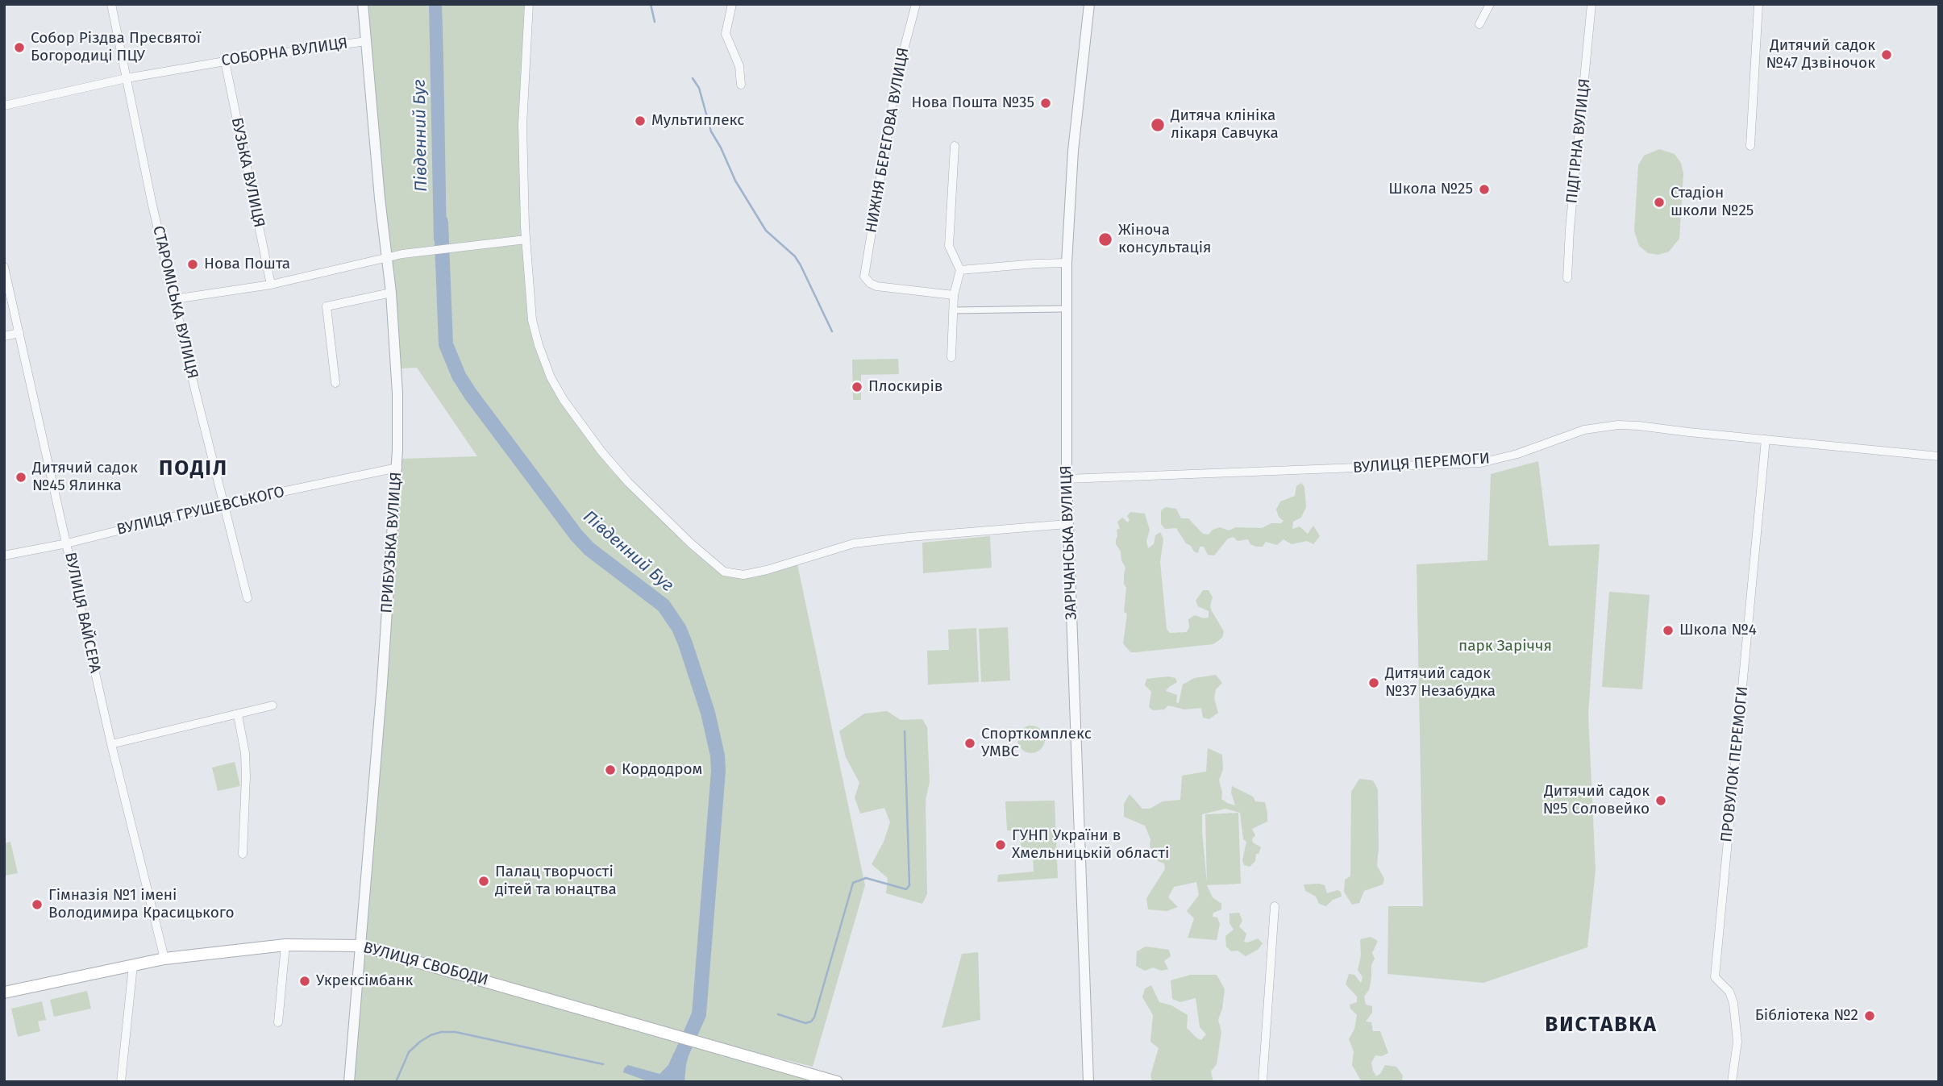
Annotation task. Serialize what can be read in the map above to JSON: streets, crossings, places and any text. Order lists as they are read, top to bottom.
{
  "streets": {
    "main road": ["ВУЛИЦЯ СВОБОДИ"],
    "street": [
      "СОБОРНА ВУЛИЦЯ",
      "НИЖНЯ БЕРЕГОВА ВУЛИЦЯ",
      "ПІДГІРНА ВУЛИЦЯ",
      "БУЗЬКА ВУЛИЦЯ",
      "СТАРОМІСЬКА ВУЛИЦЯ",
      "ВУЛИЦЯ ПЕРЕМОГИ",
      "ВУЛИЦЯ ГРУШЕВСЬКОГО",
      "ПРИБУЗЬКА ВУЛИЦЯ",
      "ЗАРІЧАНСЬКА ВУЛИЦЯ",
      "ВУЛИЦЯ ВАЙСЕРА",
      "ПРОВУЛОК ПЕРЕМОГИ"
    ]
  },
  "crossings": [
    ["СОБОРНА ВУЛИЦЯ", "БУЗЬКА ВУЛИЦЯ"],
    ["СОБОРНА ВУЛИЦЯ", "СТАРОМІСЬКА ВУЛИЦЯ"],
    ["СОБОРНА ВУЛИЦЯ", "ПРИБУЗЬКА ВУЛИЦЯ"],
    ["СТАРОМІСЬКА ВУЛИЦЯ", "ВУЛИЦЯ ГРУШЕВСЬКОГО"],
    ["ВУЛИЦЯ ПЕРЕМОГИ", "ЗАРІЧАНСЬКА ВУЛИЦЯ"],
    ["ВУЛИЦЯ ПЕРЕМОГИ", "ПРОВУЛОК ПЕРЕМОГИ"],
    ["ВУЛИЦЯ ГРУШЕВСЬКОГО", "ПРИБУЗЬКА ВУЛИЦЯ"],
    ["ВУЛИЦЯ ГРУШЕВСЬКОГО", "ВУЛИЦЯ ВАЙСЕРА"],
    ["ПРИБУЗЬКА ВУЛИЦЯ", "ВУЛИЦЯ СВОБОДИ"],
    ["ВУЛИЦЯ ВАЙСЕРА", "ВУЛИЦЯ СВОБОДИ"]
  ],
  "districts": ["ПОДІЛ", "ВИСТАВКА"],
  "water": ["Південний Буг"],
  "parks": ["парк Заріччя"],
  "places": [
    "Собор Різдва Пресвятої Богородиці ПЦУ",
    "Дитячий садок №47 Дзвіночок",
    "Нова Пошта №35",
    "Мультиплекс",
    "Дитяча клініка лікаря Савчука",
    "Школа №25",
    "Стадіон школи №25",
    "Жіноча консультація",
    "Нова Пошта",
    "Плоскирів",
    "Дитячий садок №45 Ялинка",
    "Школа №4",
    "Дитячий садок №37 Незабудка",
    "Спорткомплекс УМВС",
    "Кордодром",
    "Дитячий садок №5 Соловейко",
    "ГУНП України в Хмельницькій області",
    "Палац творчості дітей та юнацтва",
    "Гімназія №1 імені Володимира Красицького",
    "Укрексімбанк",
    "Бібліотека №2"
  ]
}
